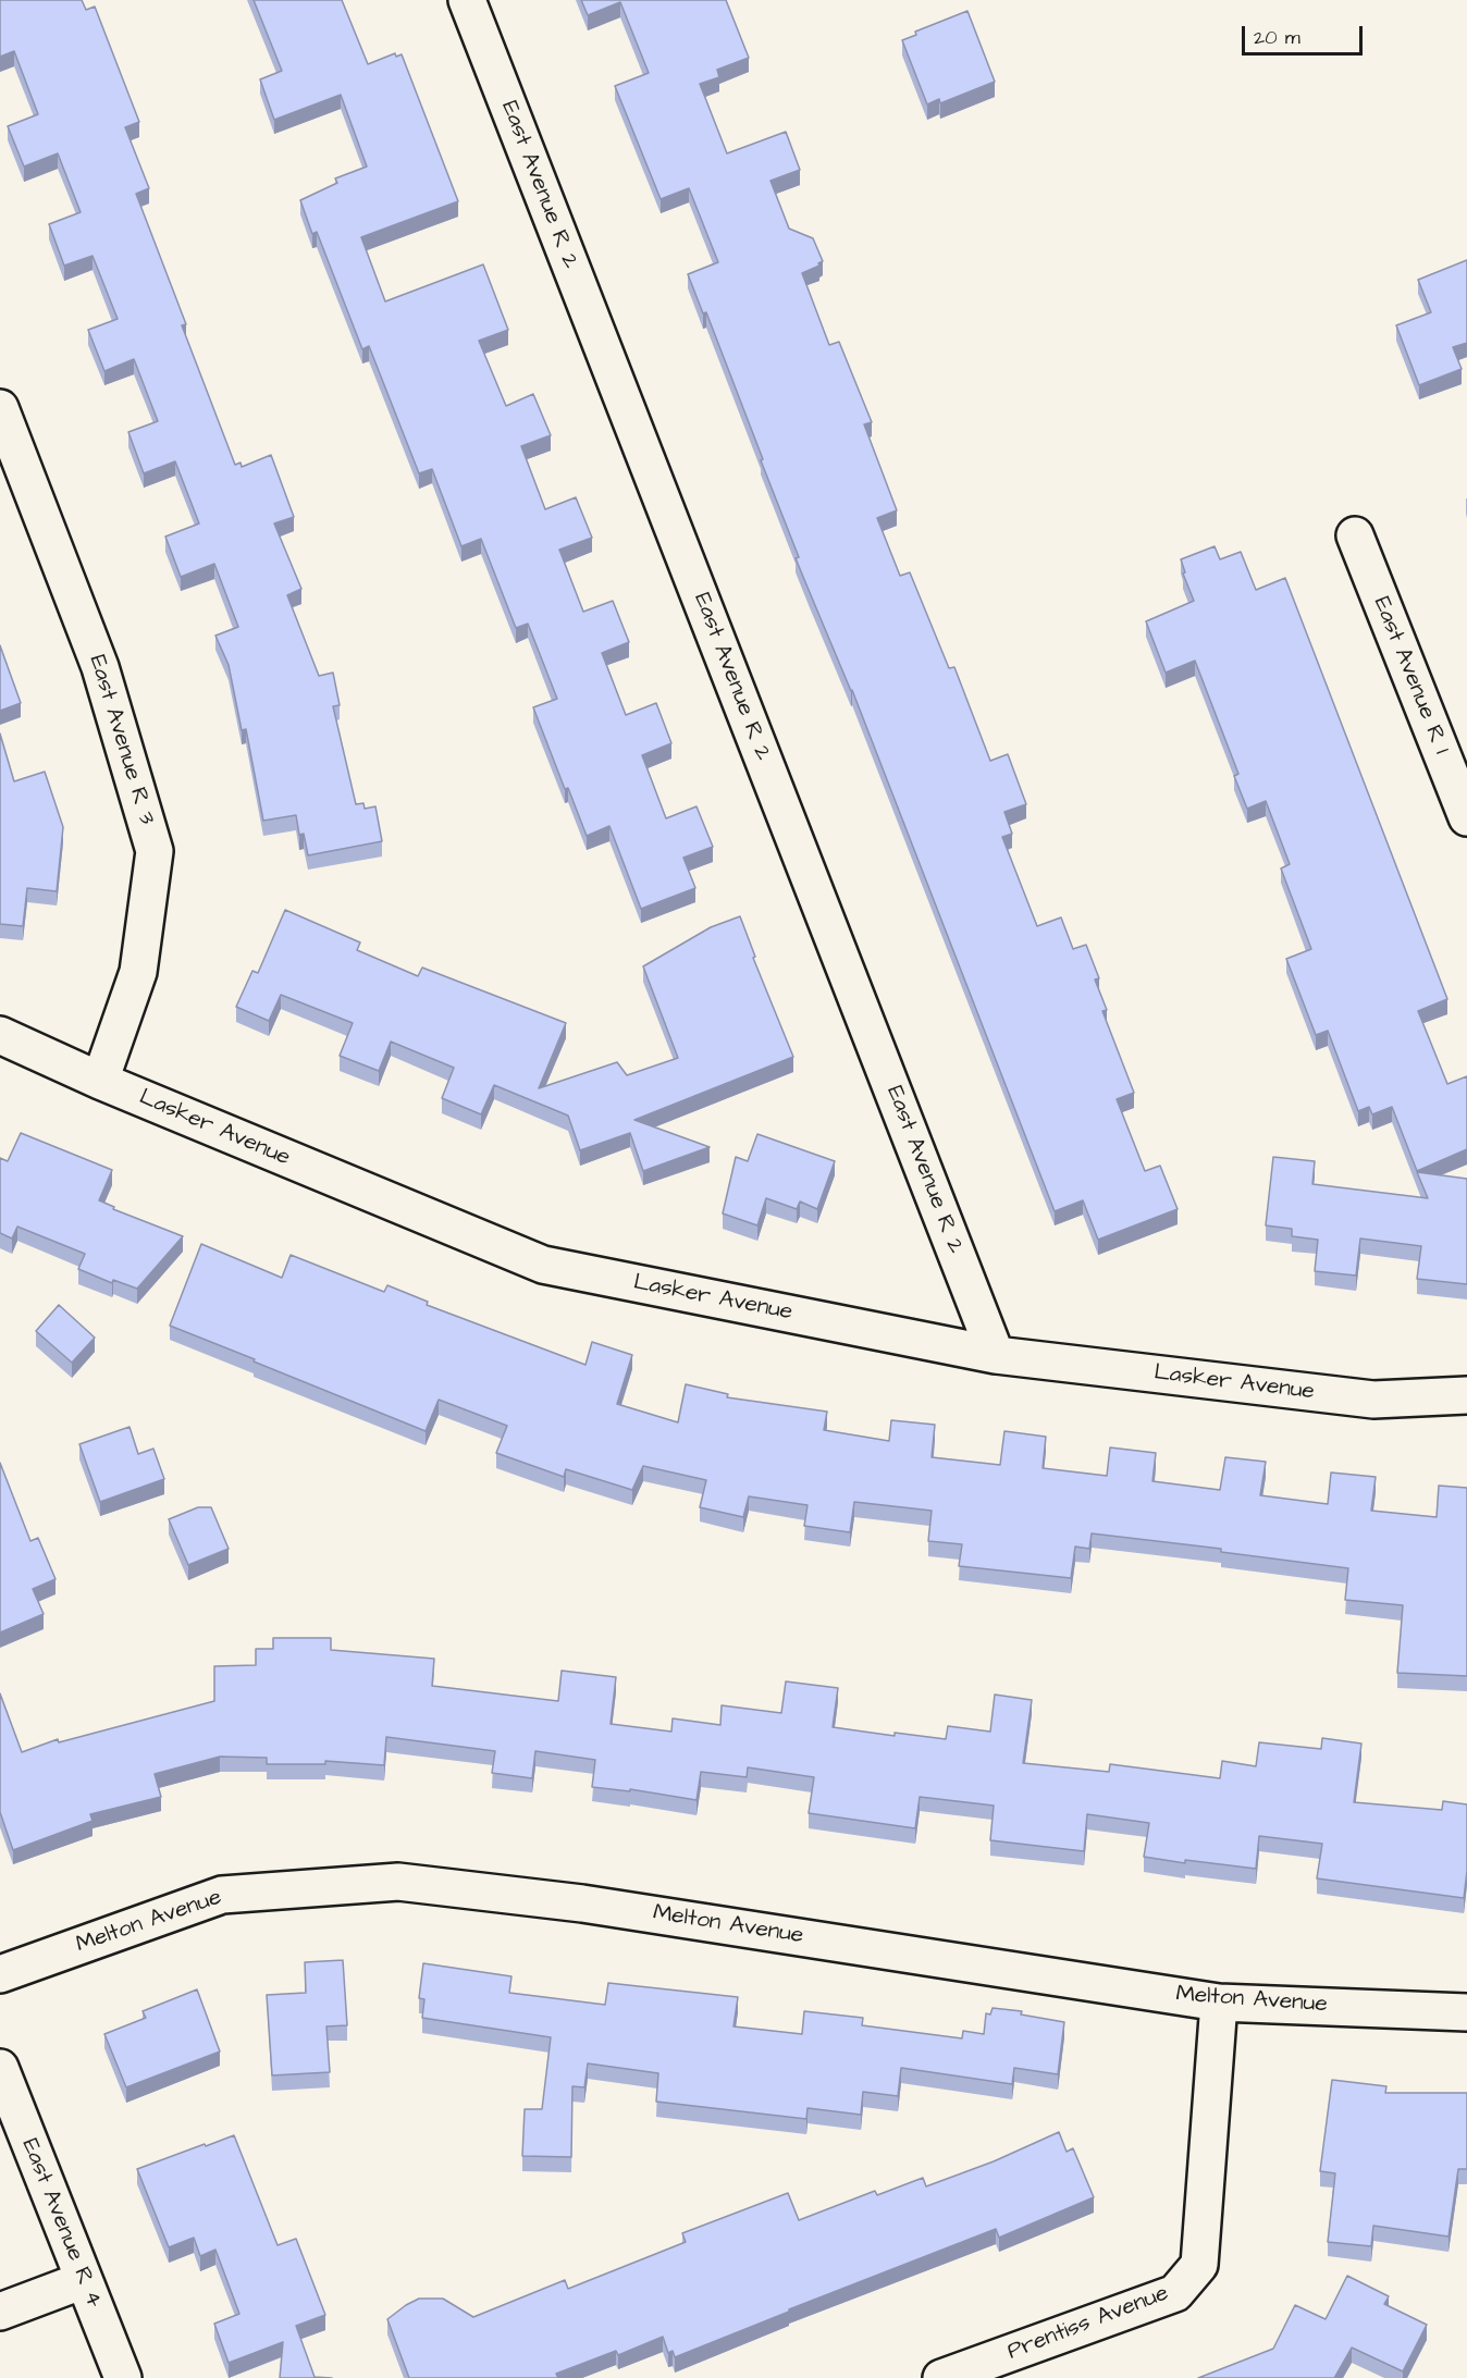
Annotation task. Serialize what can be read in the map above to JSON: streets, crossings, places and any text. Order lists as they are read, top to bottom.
{
  "streets": {
    "street": [
      "East Avenue R 2",
      "East Avenue R 1",
      "East Avenue R 3",
      "Lasker Avenue",
      "Melton Avenue",
      "East Avenue R 4",
      "Prentiss Avenue"
    ]
  },
  "crossings": [
    ["East Avenue R 2", "Lasker Avenue"],
    ["East Avenue R 3", "Lasker Avenue"],
    ["Melton Avenue", "Prentiss Avenue"]
  ],
  "scale_bar": "20 m"
}
